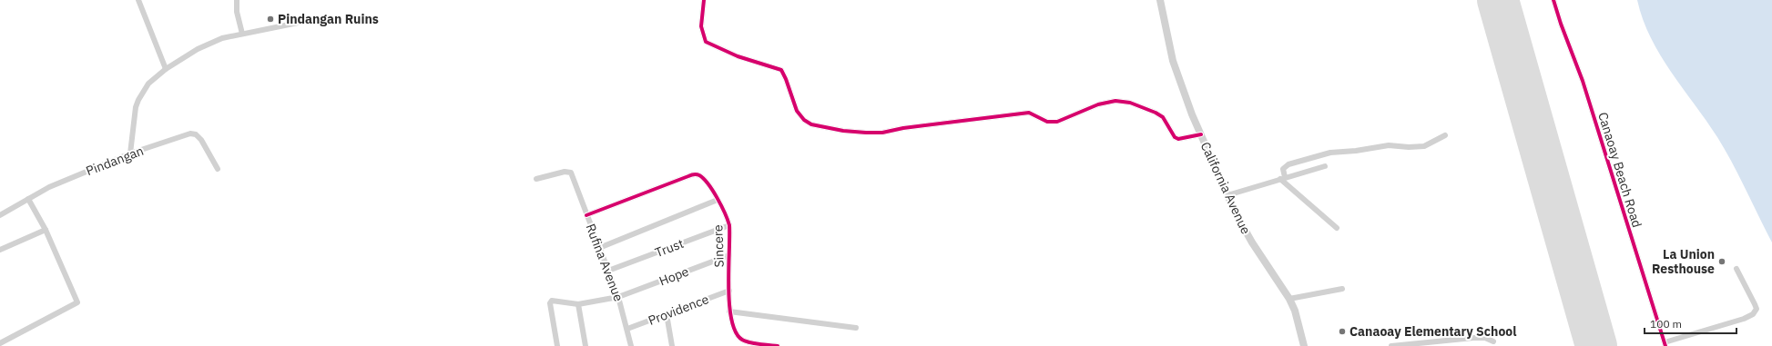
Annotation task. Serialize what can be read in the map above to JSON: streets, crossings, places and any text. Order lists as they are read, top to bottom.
{
  "streets": {
    "street": [
      "Pindangan",
      "Canaoay Beach Road",
      "California Avenue",
      "Sincere",
      "Trust",
      "Rufina Avenue",
      "Hope",
      "Providence"
    ]
  },
  "crossings": [
    ["Sincere", "Trust"],
    ["Sincere", "Rufina Avenue"],
    ["Sincere", "Hope"],
    ["Sincere", "Providence"],
    ["Trust", "Rufina Avenue"],
    ["Rufina Avenue", "Hope"],
    ["Rufina Avenue", "Providence"]
  ],
  "places": ["Pindangan Ruins", "La Union Resthouse", "Canaoay Elementary School"],
  "scale_bar": "100 m"
}
